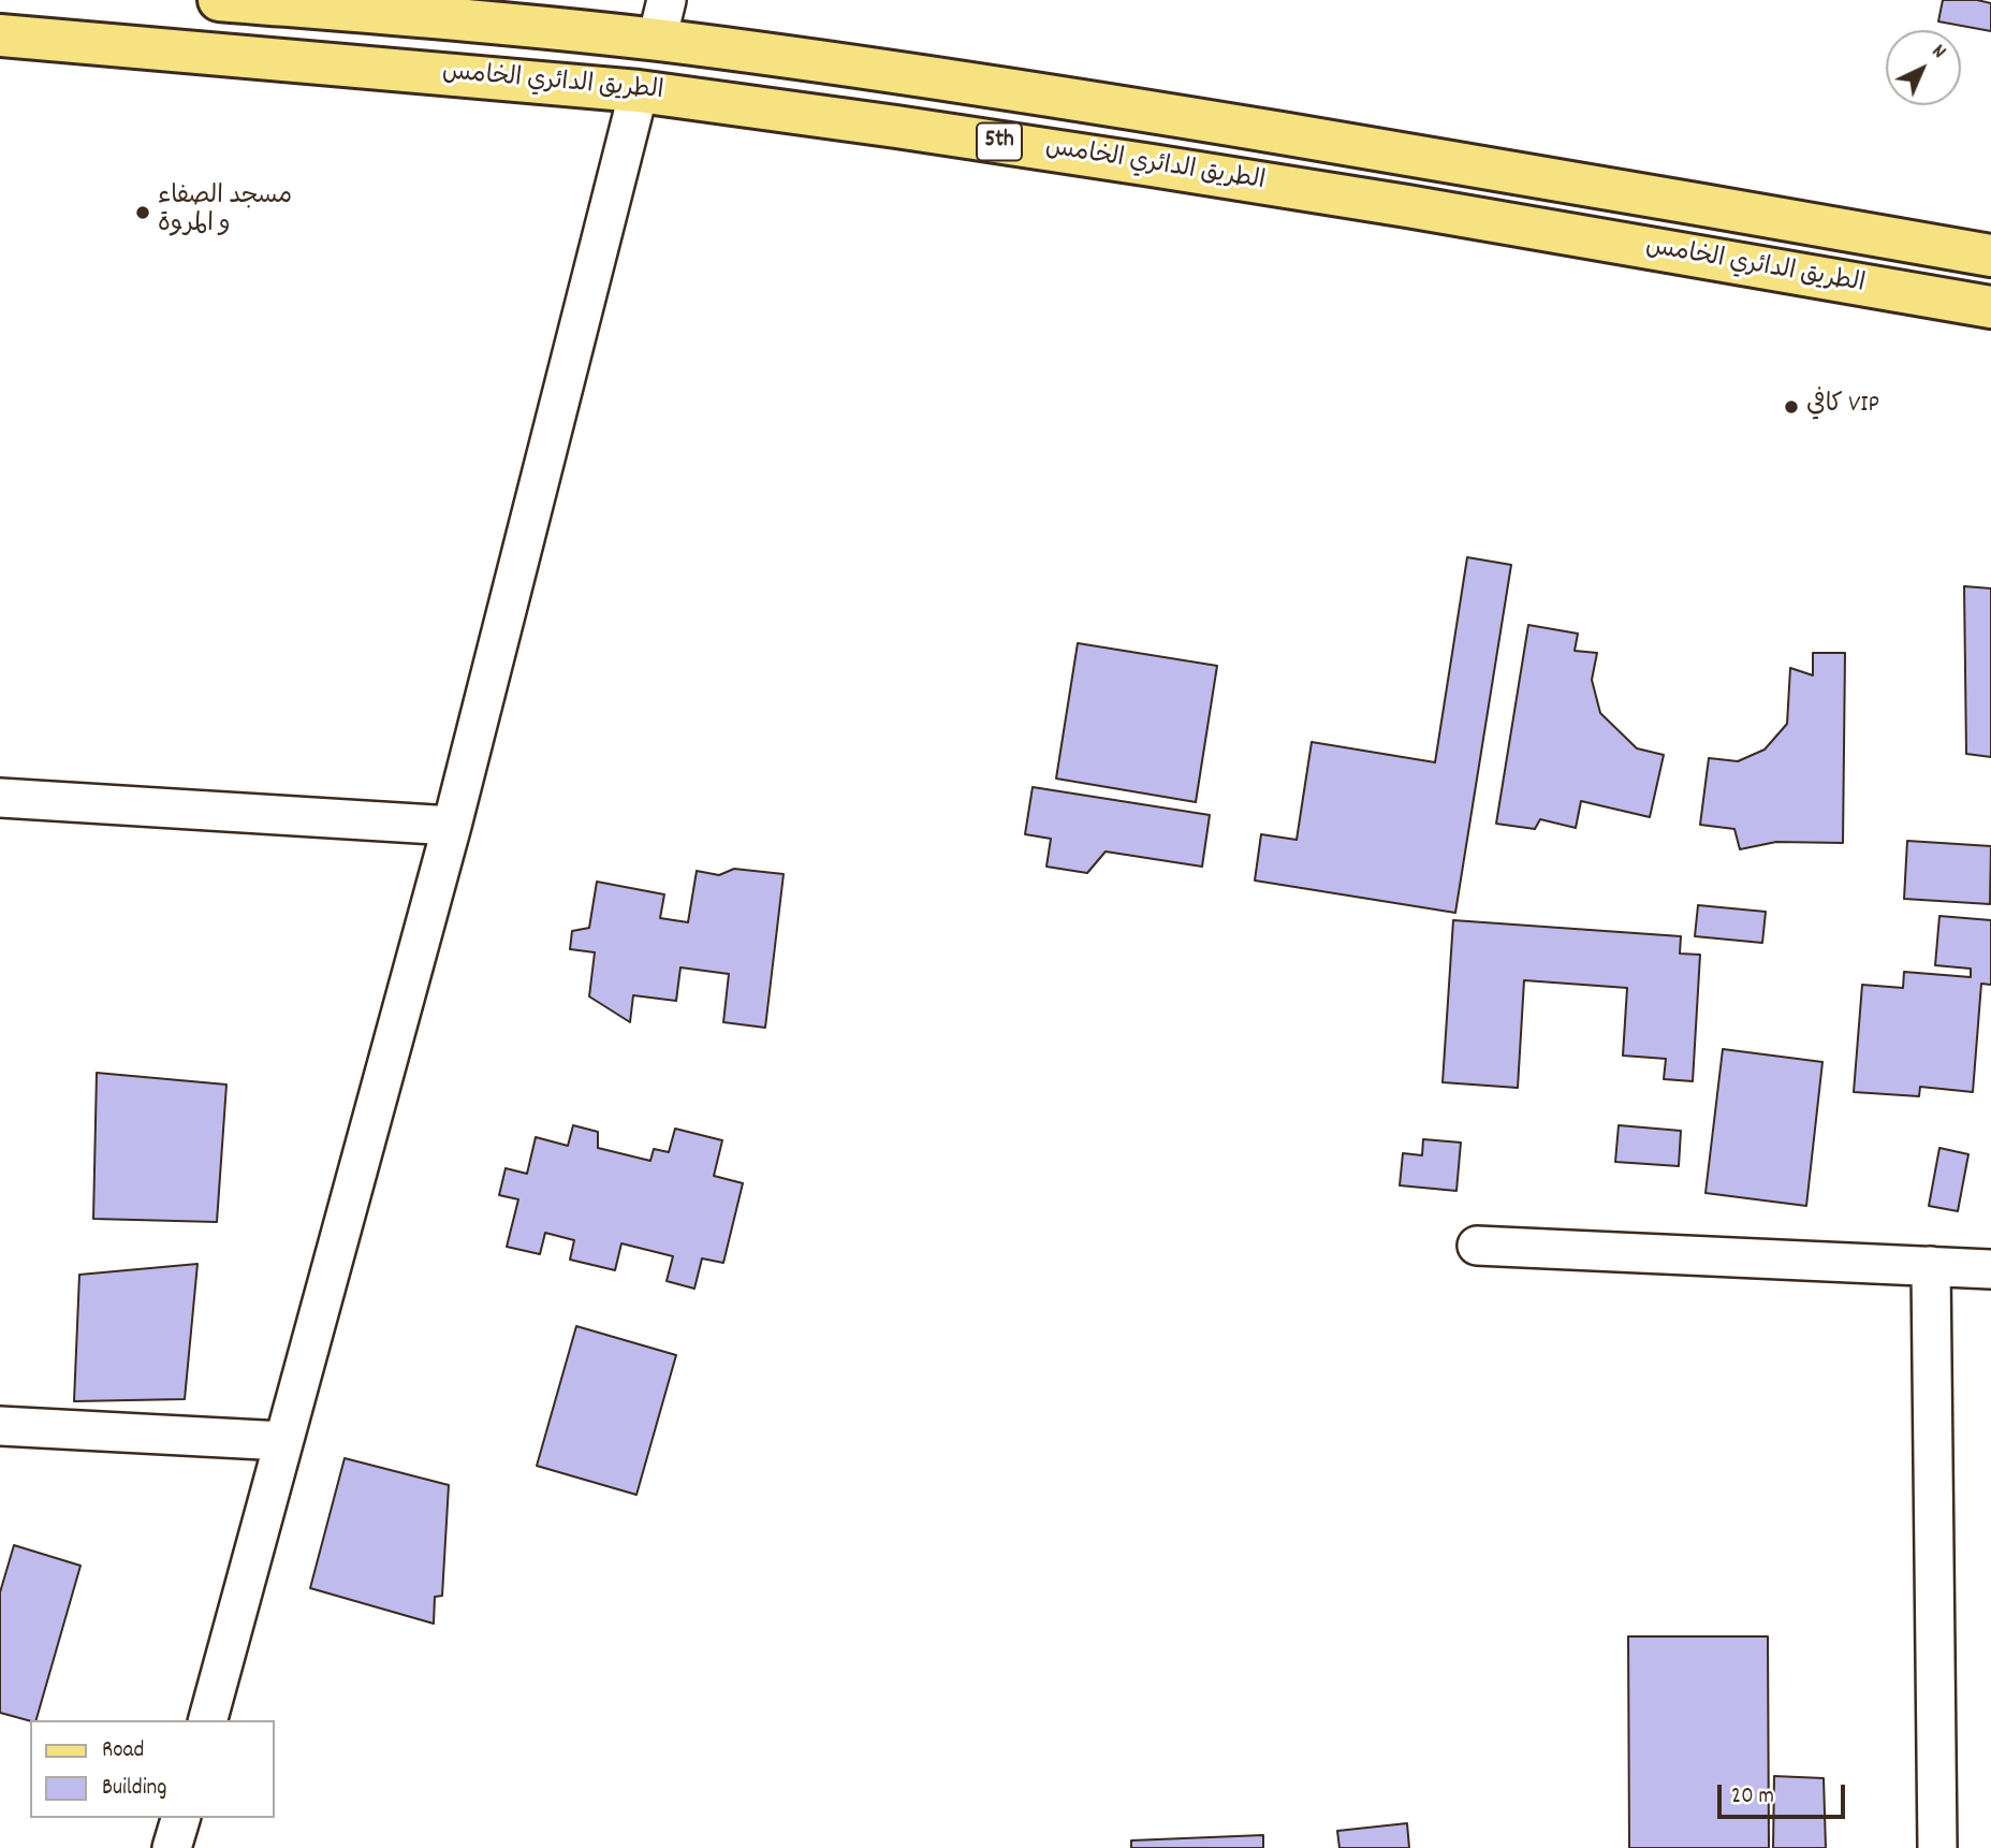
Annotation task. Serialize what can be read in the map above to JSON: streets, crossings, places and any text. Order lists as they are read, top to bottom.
{
  "streets": {
    "main road": ["الطريق الدائري الخامس", "5th"]
  },
  "places": ["مسجد الصفاء و المروة", "كافي VIP"],
  "legend": ["Road", "Building"],
  "scale_bar": "20 m",
  "north": "top right"
}
